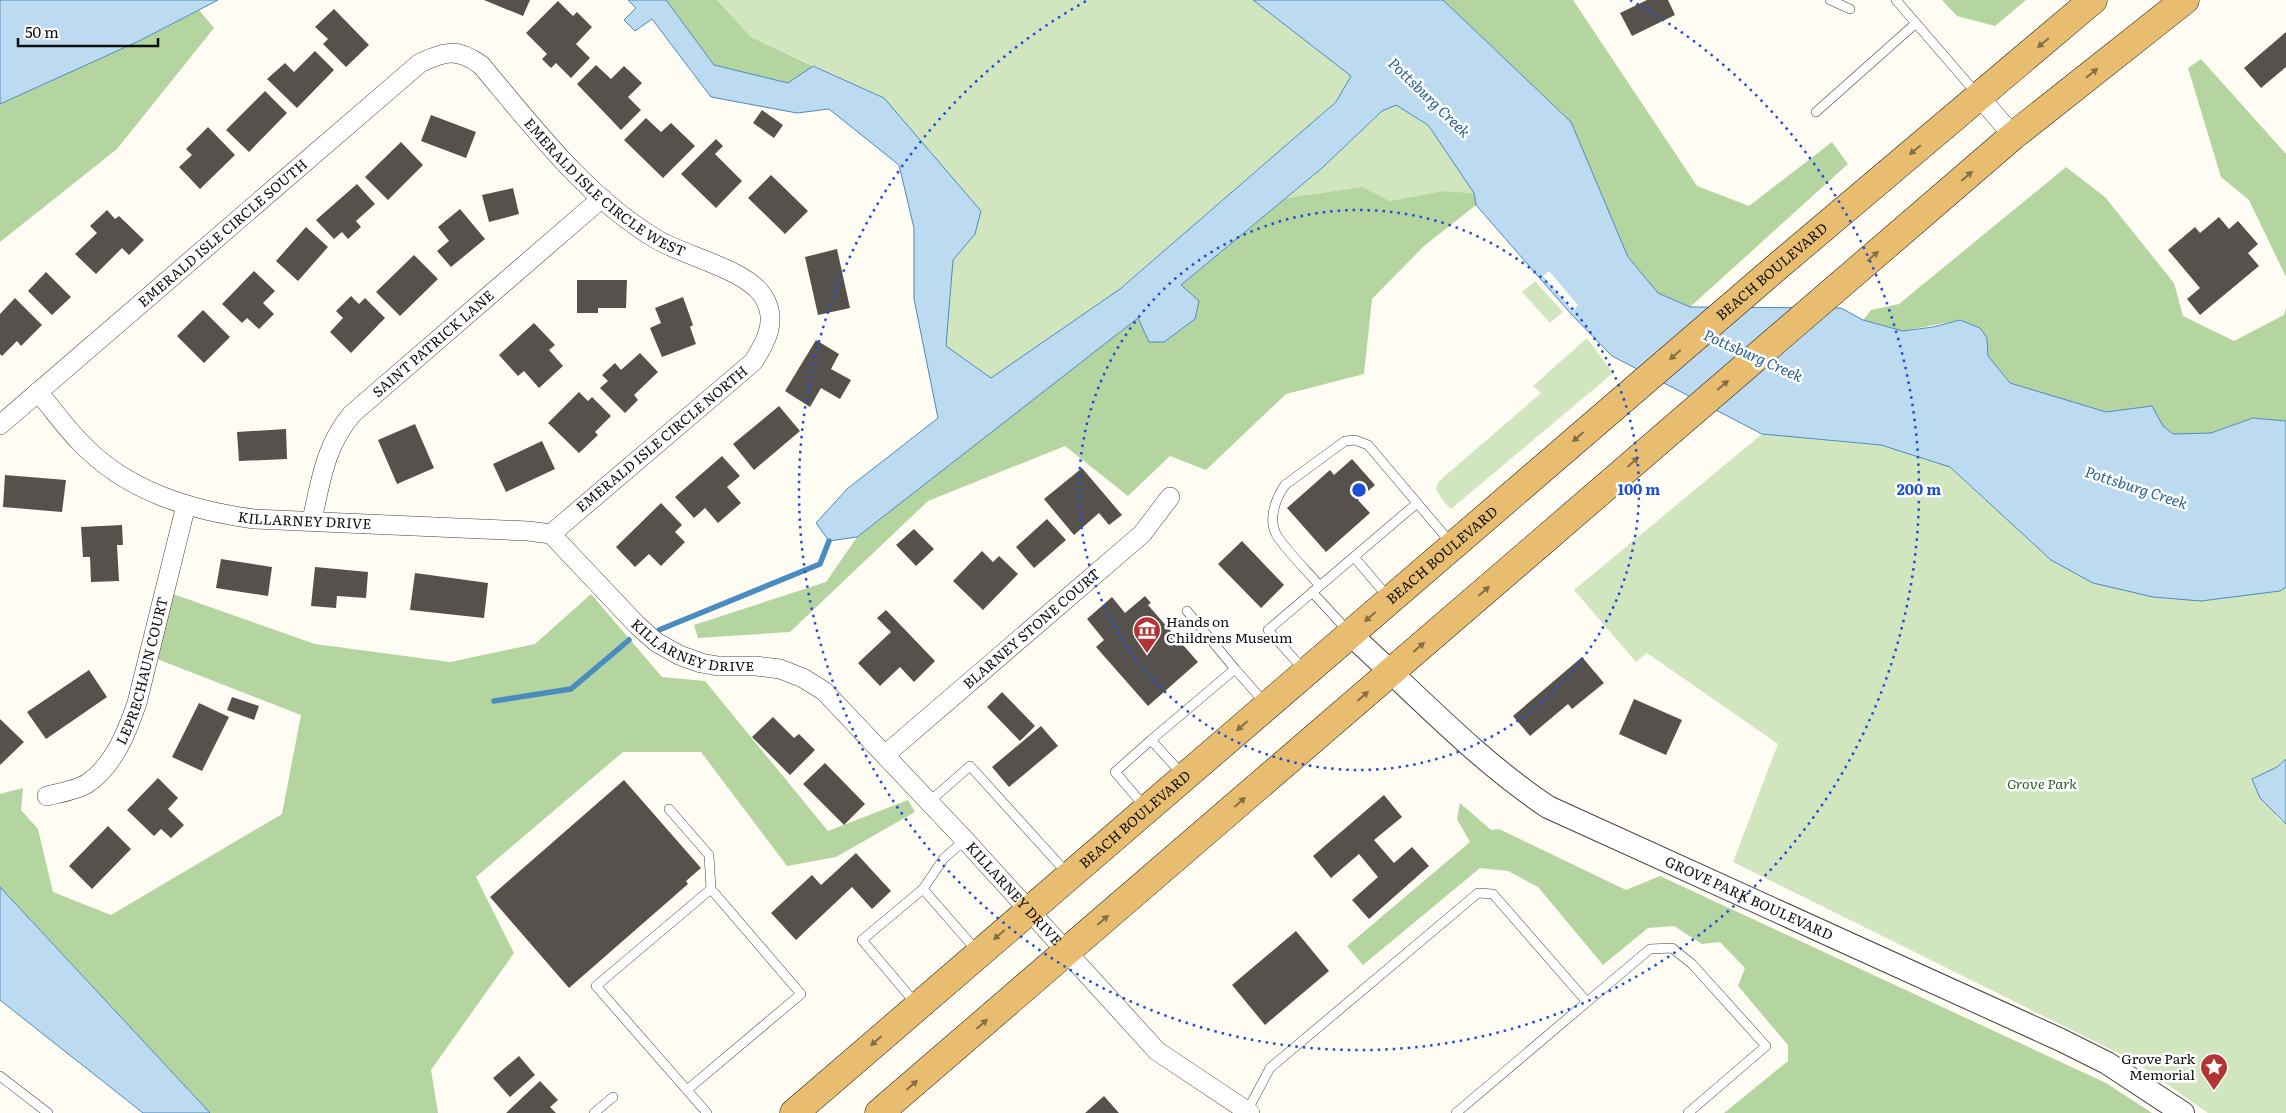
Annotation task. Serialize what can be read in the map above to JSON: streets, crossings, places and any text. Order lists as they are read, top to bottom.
{
  "streets": {
    "highway": ["BEACH BOULEVARD"],
    "street": [
      "EMERALD ISLE CIRCLE WEST",
      "EMERALD ISLE CIRCLE SOUTH",
      "SAINT PATRICK LANE",
      "EMERALD ISLE CIRCLE NORTH",
      "KILLARNEY DRIVE",
      "BLARNEY STONE COURT",
      "LEPRECHAUN COURT",
      "GROVE PARK BOULEVARD"
    ]
  },
  "crossings": [
    ["EMERALD ISLE CIRCLE WEST", "EMERALD ISLE CIRCLE SOUTH"],
    ["EMERALD ISLE CIRCLE WEST", "SAINT PATRICK LANE"],
    ["EMERALD ISLE CIRCLE WEST", "EMERALD ISLE CIRCLE NORTH"],
    ["EMERALD ISLE CIRCLE SOUTH", "KILLARNEY DRIVE"],
    ["BEACH BOULEVARD", "KILLARNEY DRIVE"],
    ["BEACH BOULEVARD", "GROVE PARK BOULEVARD"],
    ["SAINT PATRICK LANE", "KILLARNEY DRIVE"],
    ["EMERALD ISLE CIRCLE NORTH", "KILLARNEY DRIVE"],
    ["KILLARNEY DRIVE", "BLARNEY STONE COURT"],
    ["KILLARNEY DRIVE", "LEPRECHAUN COURT"]
  ],
  "water": ["Pottsburg Creek"],
  "parks": ["Grove Park"],
  "places": {
    "museum": ["Hands on Childrens Museum"],
    "place": ["Grove Park Memorial"]
  },
  "scale_bar": "50 m",
  "rings": ["100 m", "200 m"]
}
